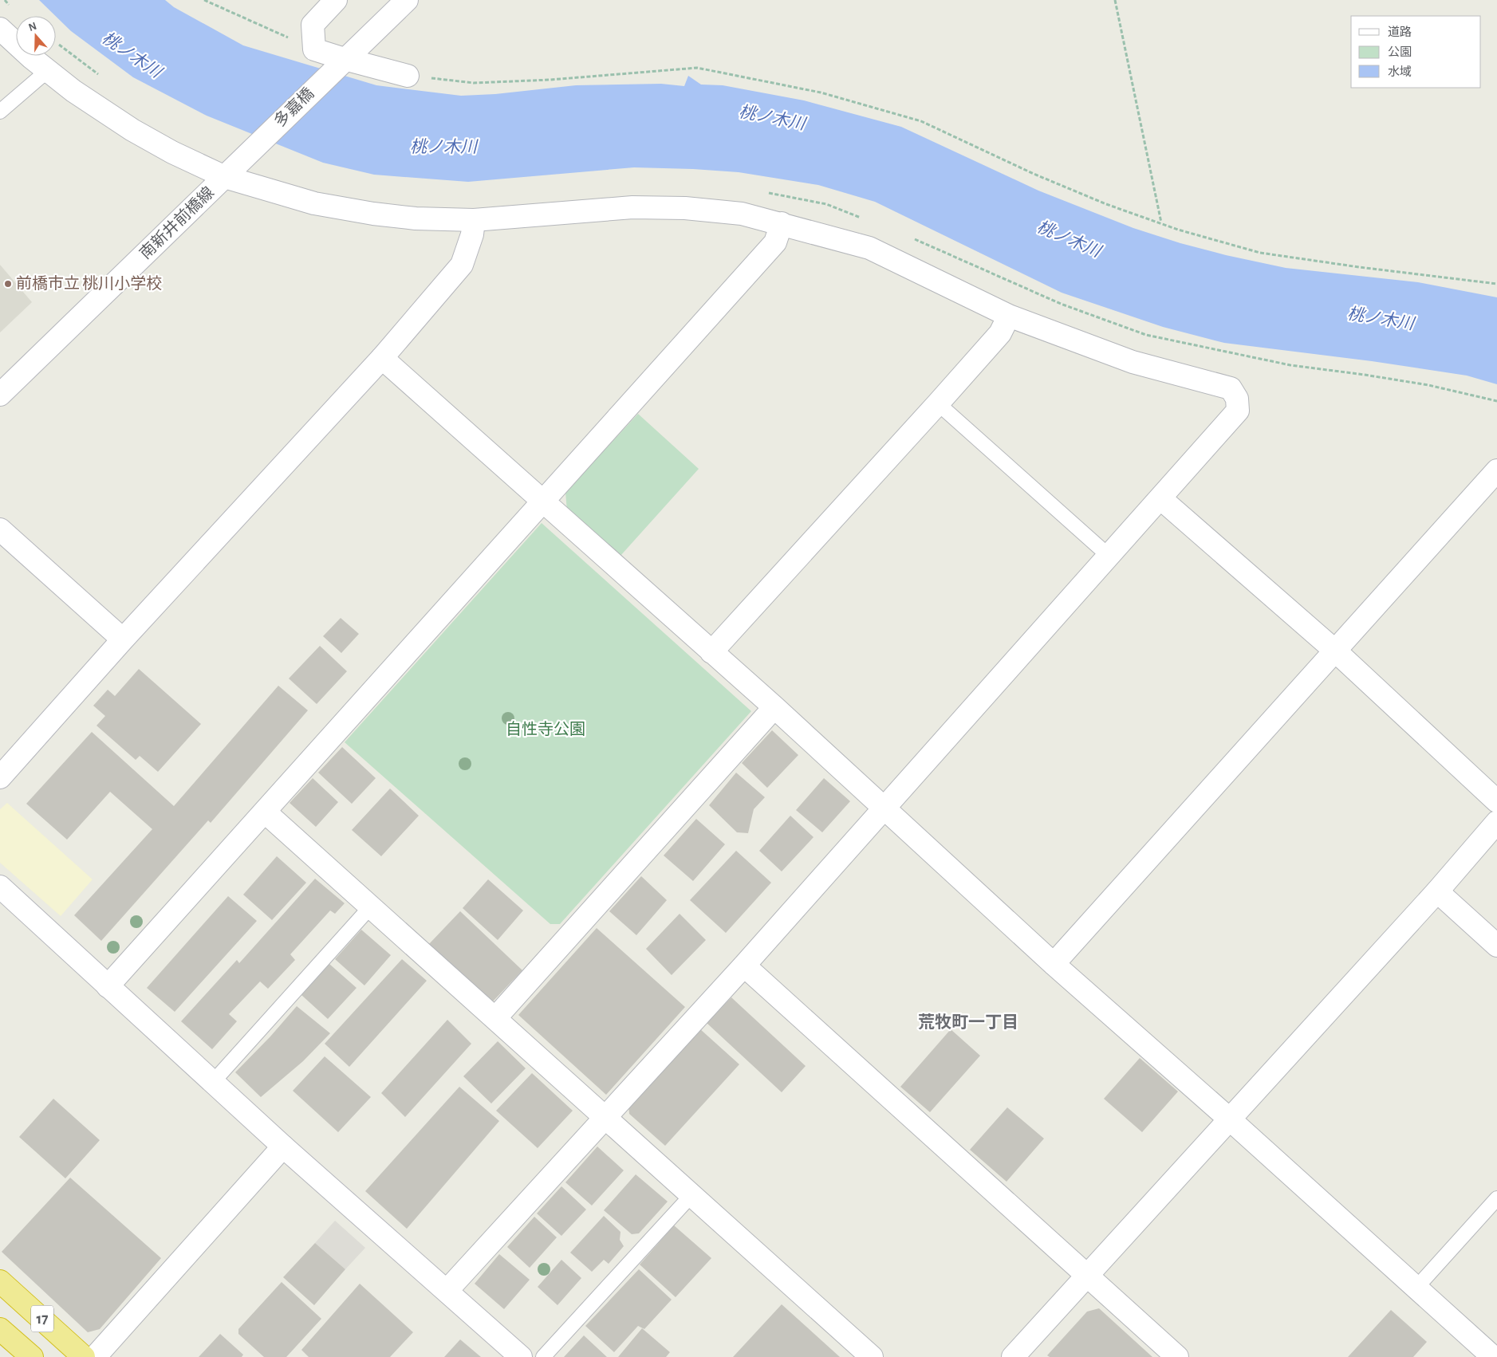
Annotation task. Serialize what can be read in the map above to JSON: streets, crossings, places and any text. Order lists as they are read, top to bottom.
{
  "streets": {
    "highway": ["17"],
    "street": ["多嘉橋", "南新井前橋線"]
  },
  "crossings": [
    ["多嘉橋", "南新井前橋線"]
  ],
  "districts": ["荒牧町一丁目"],
  "water": ["桃ノ木川"],
  "parks": ["自性寺公園"],
  "places": ["前橋市立 桃川小学校"],
  "legend": ["道路", "公園", "水域"],
  "north": "top"
}
